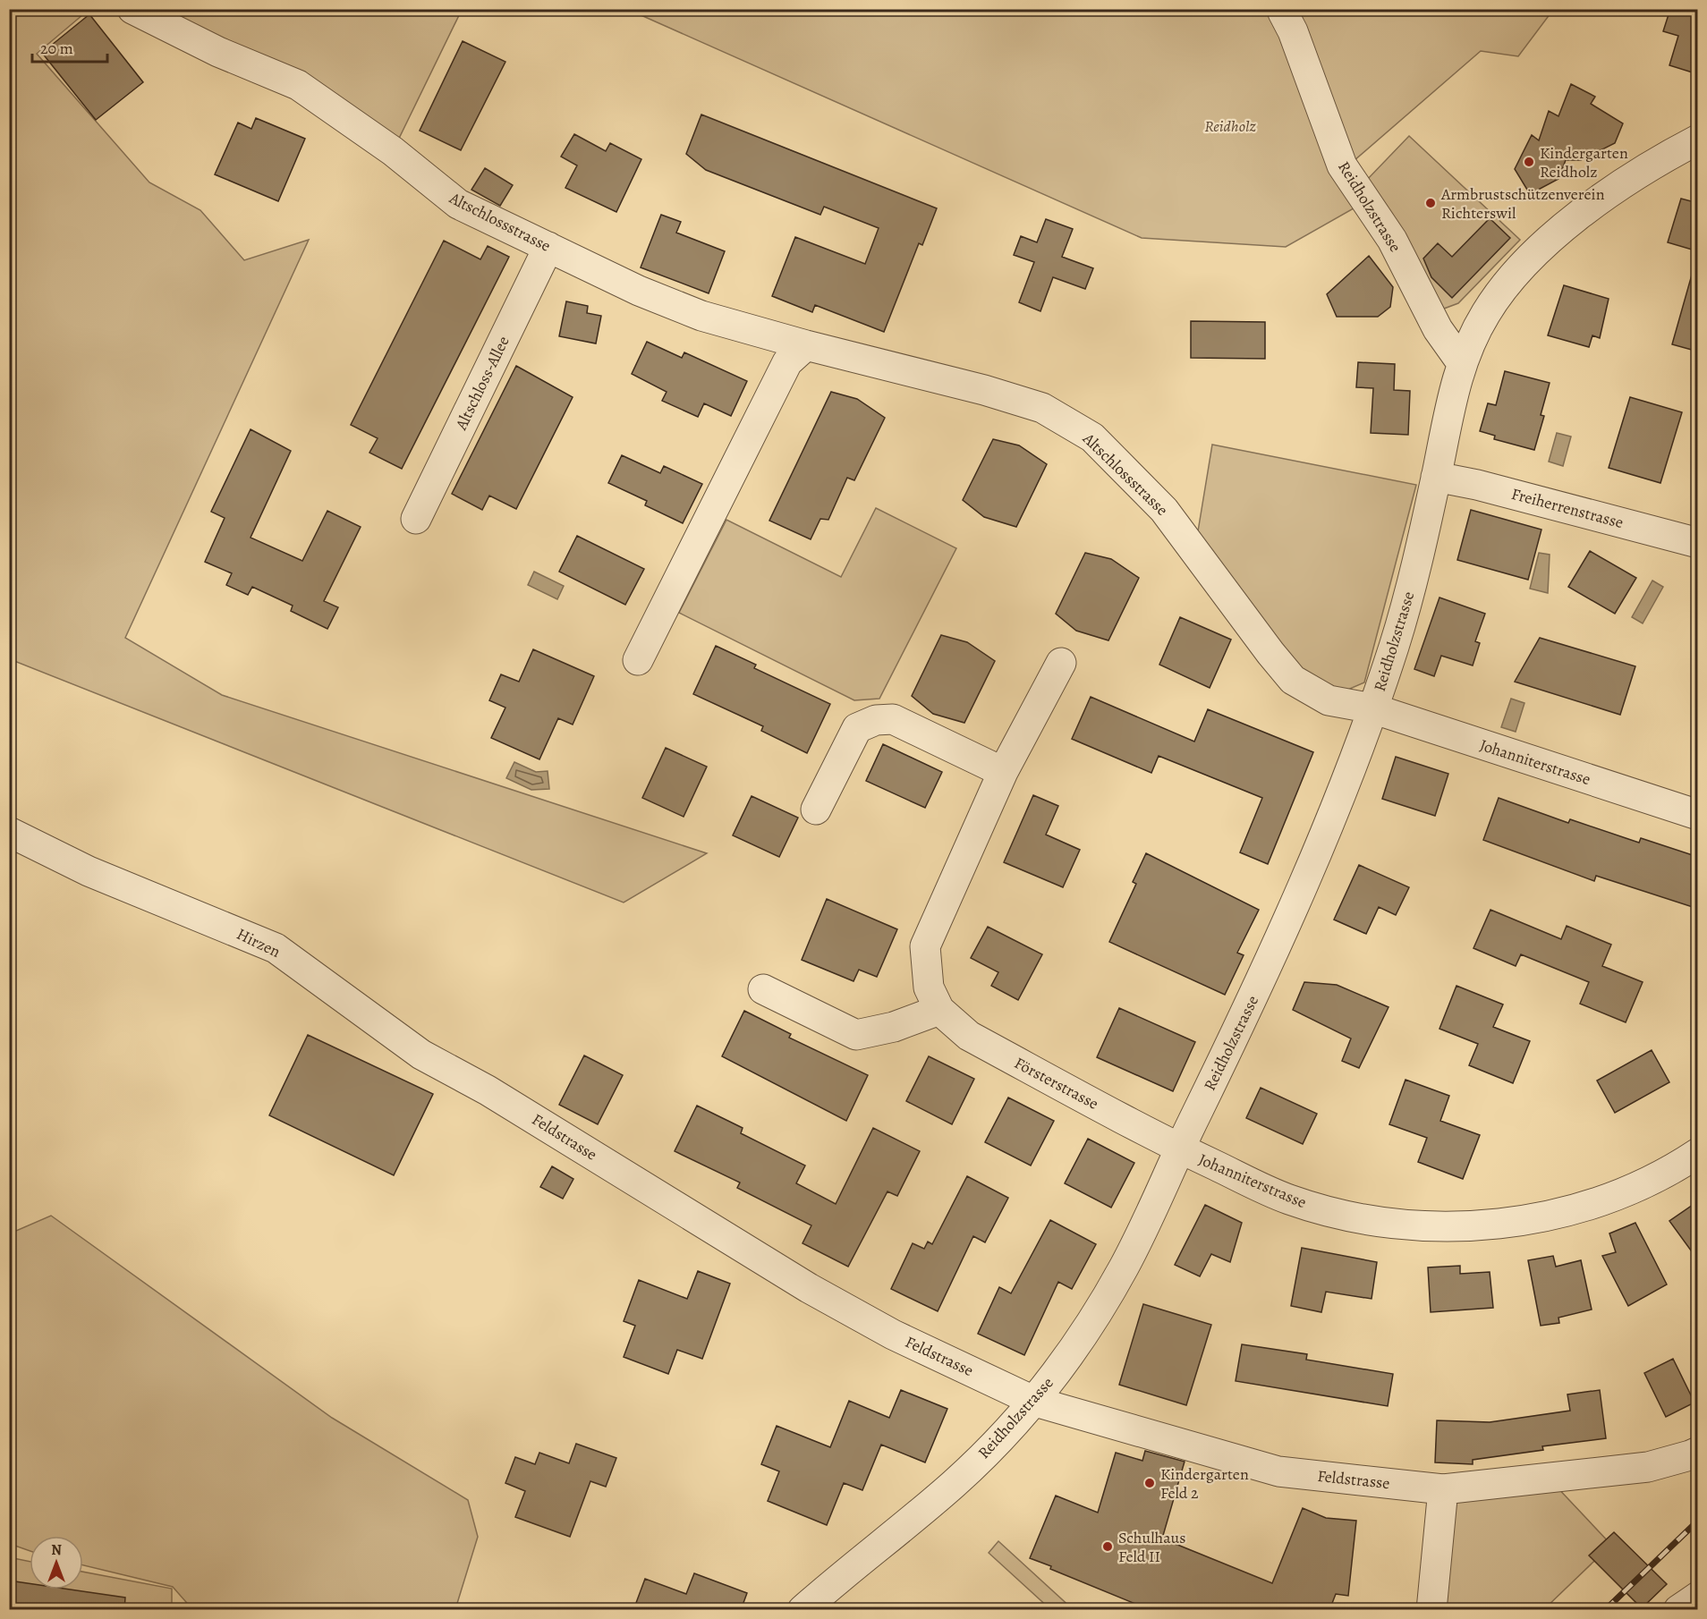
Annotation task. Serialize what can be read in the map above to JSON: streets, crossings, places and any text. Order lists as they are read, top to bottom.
{
  "streets": {
    "street": [
      "Reidholzstrasse",
      "Altschlossstrasse",
      "Altschloss-Allee",
      "Freiherrenstrasse",
      "Johanniterstrasse",
      "Hirzen",
      "Försterstrasse",
      "Feldstrasse"
    ]
  },
  "crossings": [
    ["Reidholzstrasse", "Altschlossstrasse"],
    ["Reidholzstrasse", "Freiherrenstrasse"],
    ["Reidholzstrasse", "Johanniterstrasse"],
    ["Reidholzstrasse", "Försterstrasse"],
    ["Reidholzstrasse", "Feldstrasse"],
    ["Altschlossstrasse", "Altschloss-Allee"],
    ["Altschlossstrasse", "Johanniterstrasse"],
    ["Johanniterstrasse", "Försterstrasse"],
    ["Hirzen", "Feldstrasse"]
  ],
  "parks": ["Reidholz"],
  "places": [
    "Kindergarten Reidholz",
    "Armbrustschützenverein Richterswil",
    "Kindergarten Feld 2",
    "Schulhaus Feld II"
  ],
  "scale_bar": "20 m",
  "north": "top"
}
